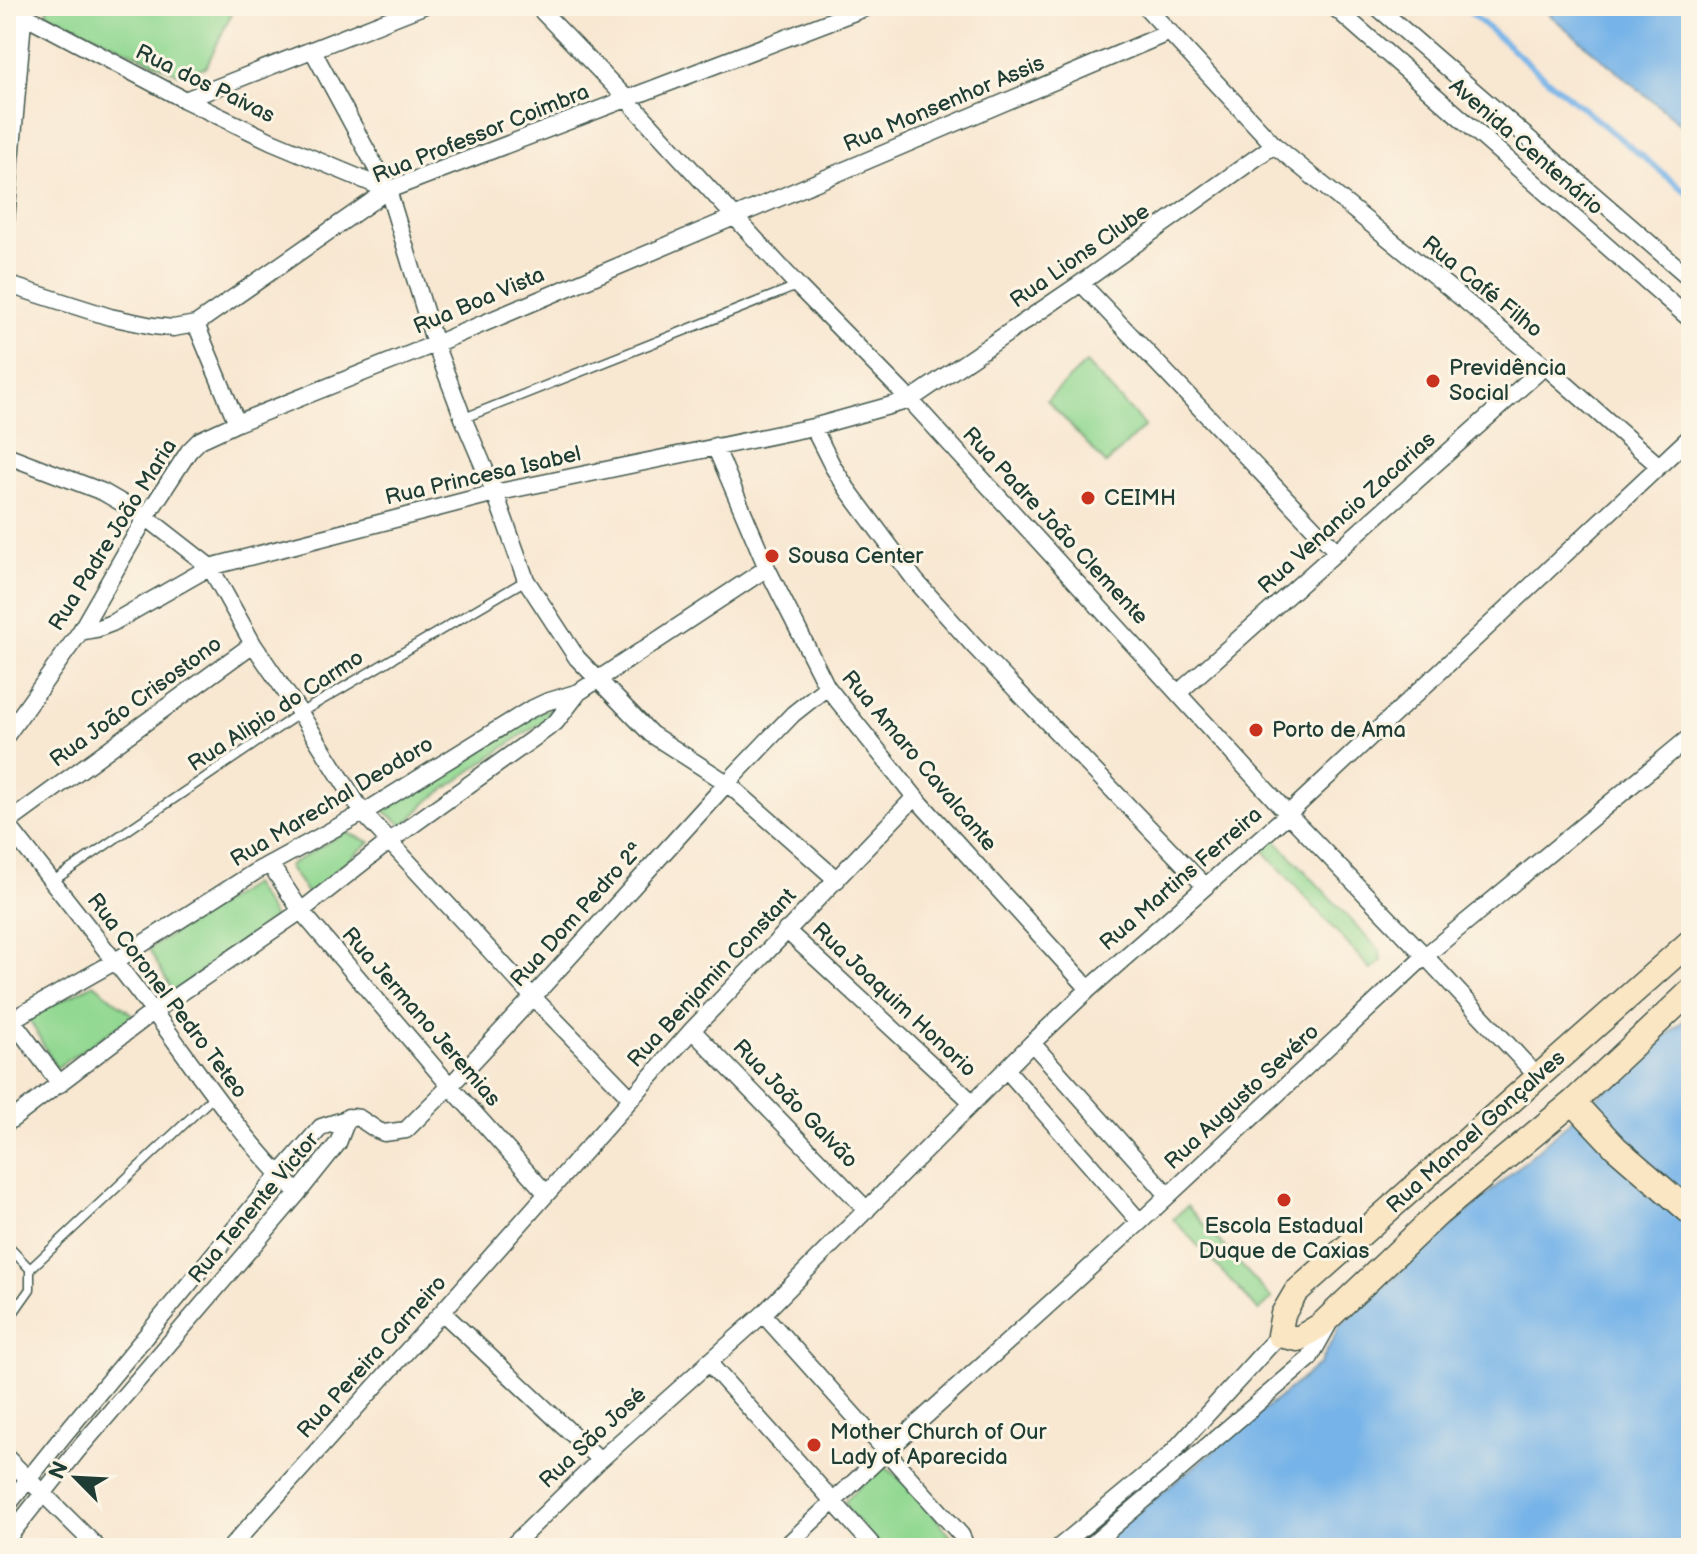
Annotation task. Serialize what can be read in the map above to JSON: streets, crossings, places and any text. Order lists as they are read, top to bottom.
{
  "streets": {
    "street": [
      "Rua dos Paivas",
      "Rua Monsenhor Assis",
      "Rua Professor Coimbra",
      "Avenida Centenário",
      "Rua Lions Clube",
      "Rua Café Filho",
      "Rua Boa Vista",
      "Rua Princesa Isabel",
      "Rua Venancio Zacarias",
      "Rua Padre João Clemente",
      "Rua Padre João Maria",
      "Rua João Crisostono",
      "Rua Amaro Cavalcante",
      "Rua Marechal Deodoro",
      "Rua Martins Ferreira",
      "Rua Dom Pedro 2ª",
      "Rua Benjamin Constant",
      "Rua Coronel Pedro Teteo",
      "Rua Joaquim Honorio",
      "Rua Jermano Jeremias",
      "Rua Augusto Sevéro",
      "Rua João Galvão",
      "Rua Manoel Gonçalves",
      "Rua Tenente Victor",
      "Rua Pereira Carneiro",
      "Rua São José"
    ],
    "lane": ["Rua Alipio do Carmo"]
  },
  "crossings": [
    ["Rua dos Paivas", "Rua Professor Coimbra"],
    ["Rua Monsenhor Assis", "Rua Café Filho"],
    ["Rua Monsenhor Assis", "Rua Boa Vista"],
    ["Rua Monsenhor Assis", "Rua Padre João Clemente"],
    ["Rua Professor Coimbra", "Rua Padre João Clemente"],
    ["Rua Lions Clube", "Rua Café Filho"],
    ["Rua Lions Clube", "Rua Princesa Isabel"],
    ["Rua Lions Clube", "Rua Padre João Clemente"],
    ["Rua Café Filho", "Rua Venancio Zacarias"],
    ["Rua Café Filho", "Rua Martins Ferreira"],
    ["Rua Boa Vista", "Rua Padre João Clemente"],
    ["Rua Boa Vista", "Rua Padre João Maria"],
    ["Rua Princesa Isabel", "Rua Padre João Clemente"],
    ["Rua Princesa Isabel", "Rua Padre João Maria"],
    ["Rua Princesa Isabel", "Rua Amaro Cavalcante"],
    ["Rua Venancio Zacarias", "Rua Padre João Clemente"],
    ["Rua Padre João Clemente", "Rua Martins Ferreira"],
    ["Rua Padre João Clemente", "Rua Augusto Sevéro"],
    ["Rua Padre João Clemente", "Rua Manoel Gonçalves"],
    ["Rua João Crisostono", "Rua Coronel Pedro Teteo"],
    ["Rua Alipio do Carmo", "Rua Coronel Pedro Teteo"],
    ["Rua Amaro Cavalcante", "Rua Marechal Deodoro"],
    ["Rua Amaro Cavalcante", "Rua Martins Ferreira"],
    ["Rua Amaro Cavalcante", "Rua Dom Pedro 2ª"],
    ["Rua Amaro Cavalcante", "Rua Benjamin Constant"],
    ["Rua Marechal Deodoro", "Rua Coronel Pedro Teteo"],
    ["Rua Marechal Deodoro", "Rua Jermano Jeremias"],
    ["Rua Martins Ferreira", "Rua Joaquim Honorio"],
    ["Rua Martins Ferreira", "Rua João Galvão"],
    ["Rua Martins Ferreira", "Rua São José"],
    ["Rua Dom Pedro 2ª", "Rua Jermano Jeremias"],
    ["Rua Dom Pedro 2ª", "Rua Tenente Victor"],
    ["Rua Benjamin Constant", "Rua Joaquim Honorio"],
    ["Rua Benjamin Constant", "Rua Jermano Jeremias"],
    ["Rua Benjamin Constant", "Rua João Galvão"],
    ["Rua Benjamin Constant", "Rua Pereira Carneiro"],
    ["Rua Coronel Pedro Teteo", "Rua Tenente Victor"],
    ["Rua Jermano Jeremias", "Rua Pereira Carneiro"]
  ],
  "places": [
    "Previdência Social",
    "CEIMH",
    "Sousa Center",
    "Porto de Ama",
    "Escola Estadual Duque de Caxias",
    "Mother Church of Our Lady of Aparecida"
  ],
  "north": "top left"
}
